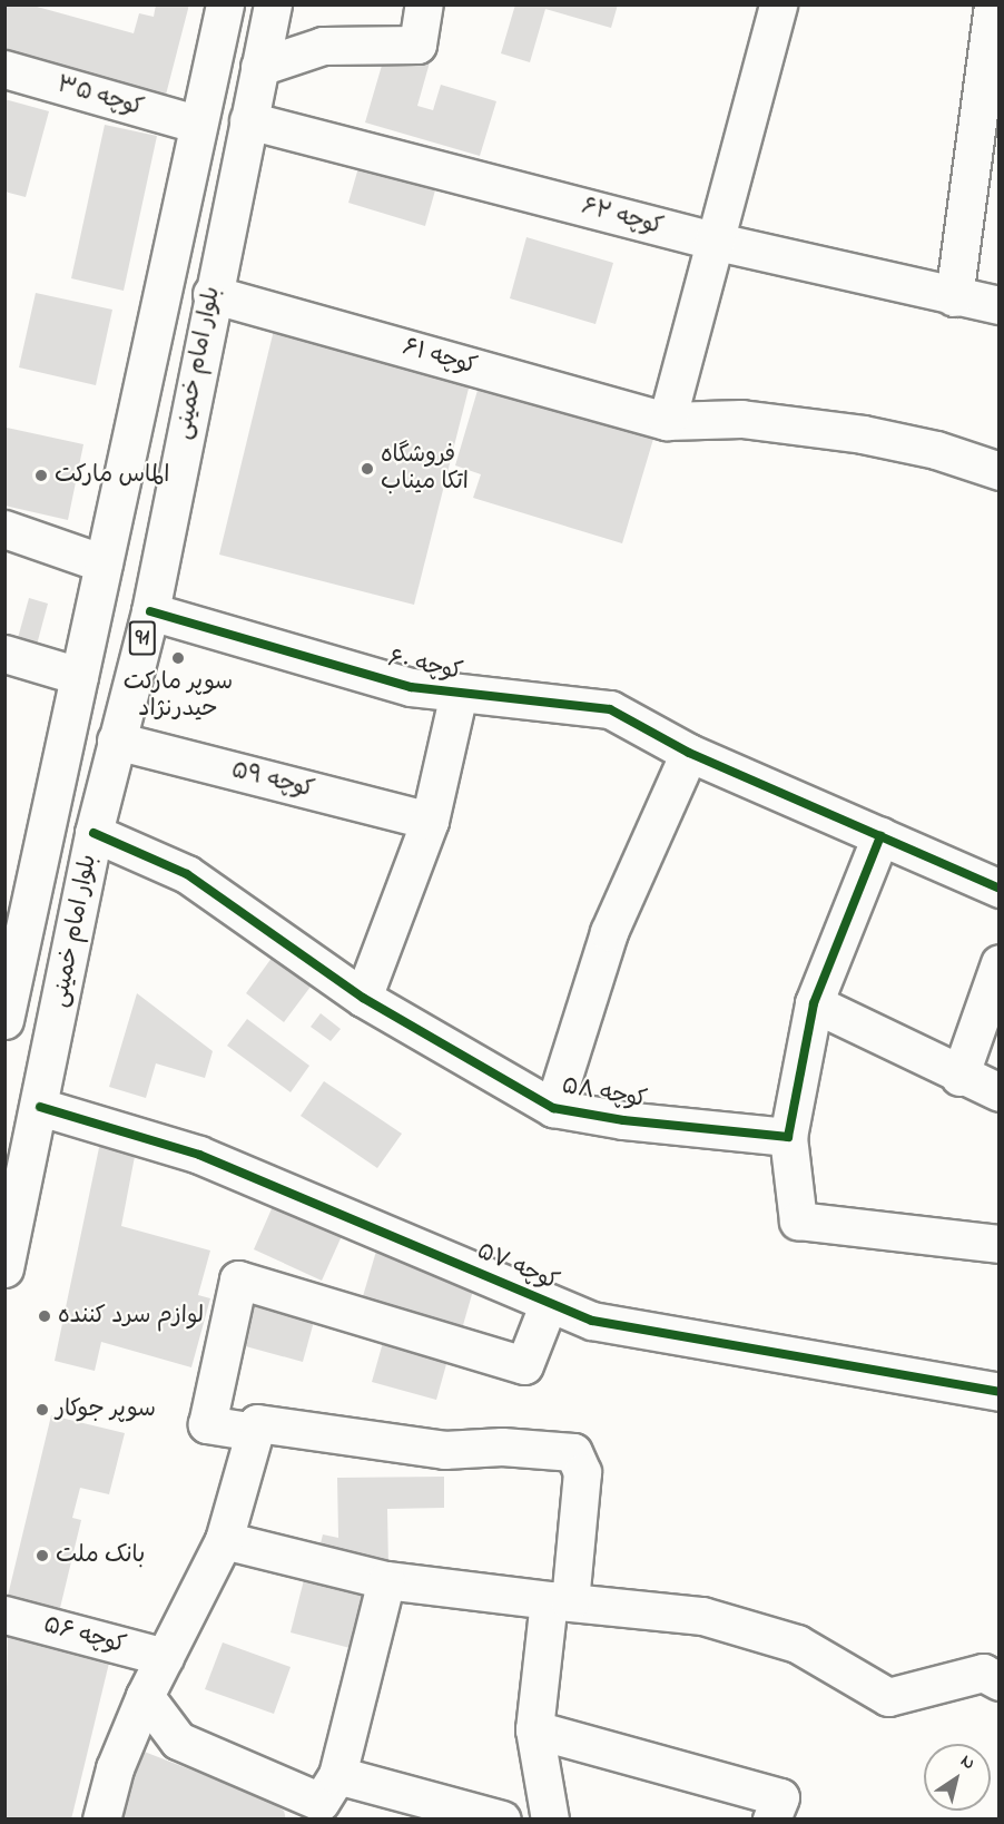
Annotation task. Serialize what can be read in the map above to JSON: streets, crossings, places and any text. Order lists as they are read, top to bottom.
{
  "streets": {
    "street": [
      "کوچه ۳۵",
      "کوچه ۶۲",
      "کوچه ۶۱",
      "بلوار امام خمینی",
      "91",
      "کوچه ۶۰",
      "کوچه ۵۹",
      "کوچه ۵۸",
      "کوچه ۵۷",
      "کوچه ۵۶"
    ]
  },
  "crossings": [
    ["کوچه ۳۵", "بلوار امام خمینی"],
    ["کوچه ۶۲", "بلوار امام خمینی"],
    ["کوچه ۶۱", "بلوار امام خمینی"],
    ["بلوار امام خمینی", "کوچه ۶۰"],
    ["بلوار امام خمینی", "کوچه ۵۹"],
    ["بلوار امام خمینی", "کوچه ۵۸"],
    ["بلوار امام خمینی", "کوچه ۵۷"]
  ],
  "places": [
    "فروشگاه اتکا میناب",
    "الماس مارکت",
    "سوپر مارکت حیدرنژاد",
    "لوازم سرد کننده",
    "سوپر جوکار",
    "بانک ملت"
  ],
  "north": "top right"
}
